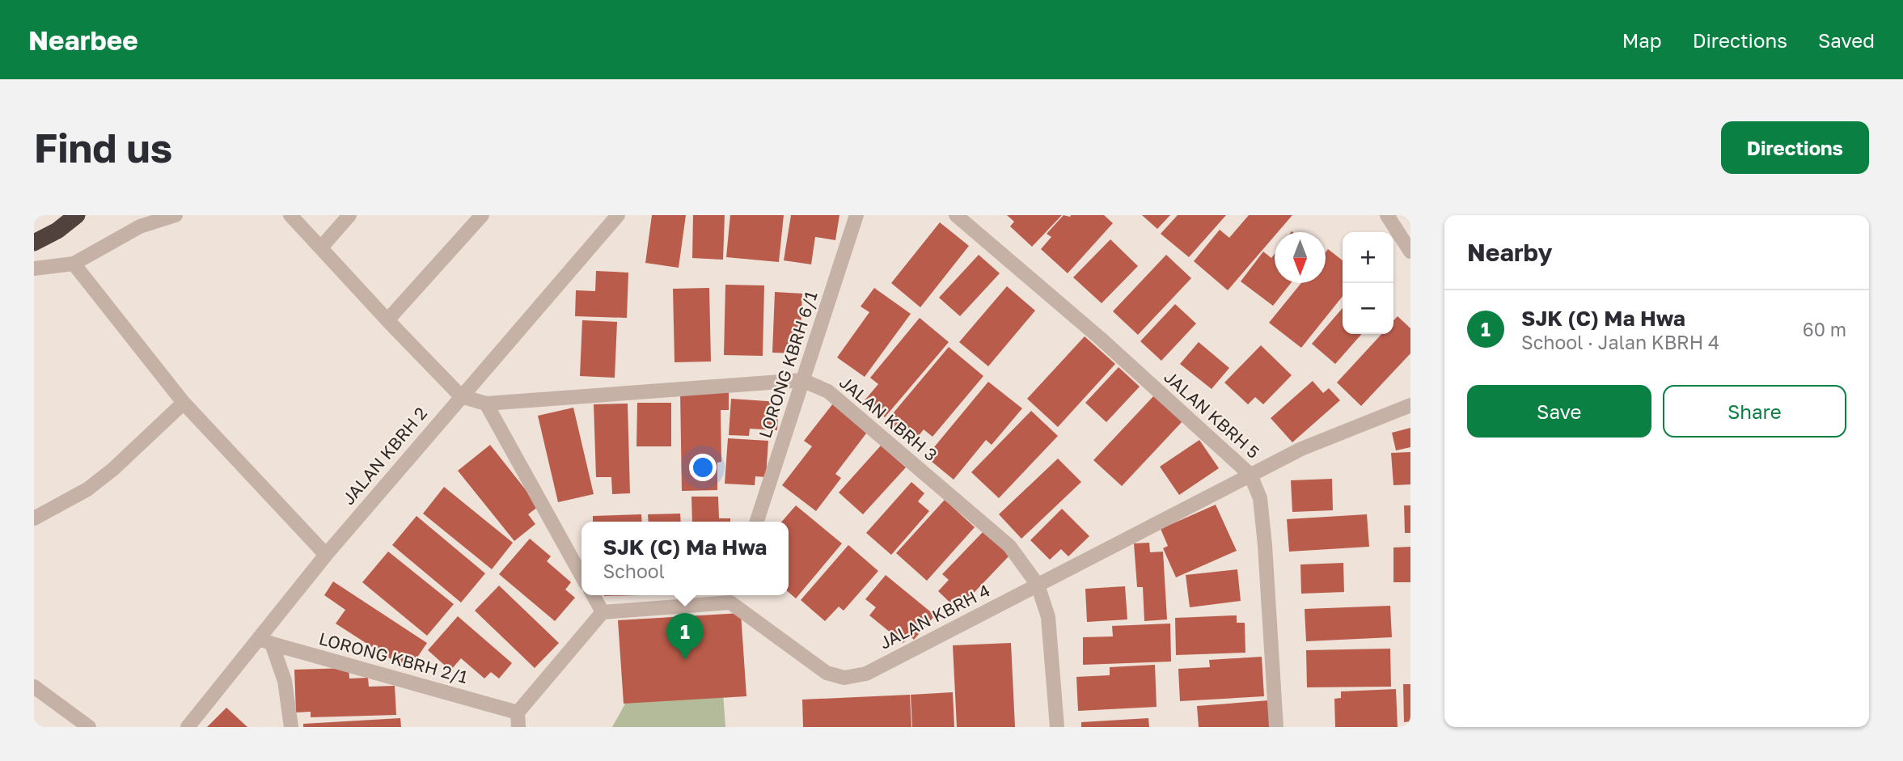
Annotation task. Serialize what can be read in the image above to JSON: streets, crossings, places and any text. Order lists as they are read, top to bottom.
{
  "streets": {
    "street": [
      "LORONG KBRH 6/1",
      "JALAN KBRH 5",
      "JALAN KBRH 3",
      "JALAN KBRH 2",
      "JALAN KBRH 4",
      "LORONG KBRH 2/1"
    ]
  },
  "crossings": [
    ["LORONG KBRH 6/1", "JALAN KBRH 3"],
    ["JALAN KBRH 5", "JALAN KBRH 4"],
    ["JALAN KBRH 3", "JALAN KBRH 2"],
    ["JALAN KBRH 3", "JALAN KBRH 4"],
    ["JALAN KBRH 2", "LORONG KBRH 2/1"]
  ],
  "north": "bottom",
  "page": {
    "header": "Nearbee",
    "nav": ["Map", "Directions", "Saved"],
    "buttons": [
      "Directions",
      ["Save", "Share"]
    ],
    "title": "Find us",
    "heading": "Nearby",
    "map_buttons": ["+", "−"],
    "list": [
      {
        "mark": "1",
        "name": "SJK (C) Ma Hwa",
        "note": "School · Jalan KBRH 4",
        "value": "60 m"
      }
    ],
    "popup": ["SJK (C) Ma Hwa", "School"],
    "pins": "1"
  }
}
